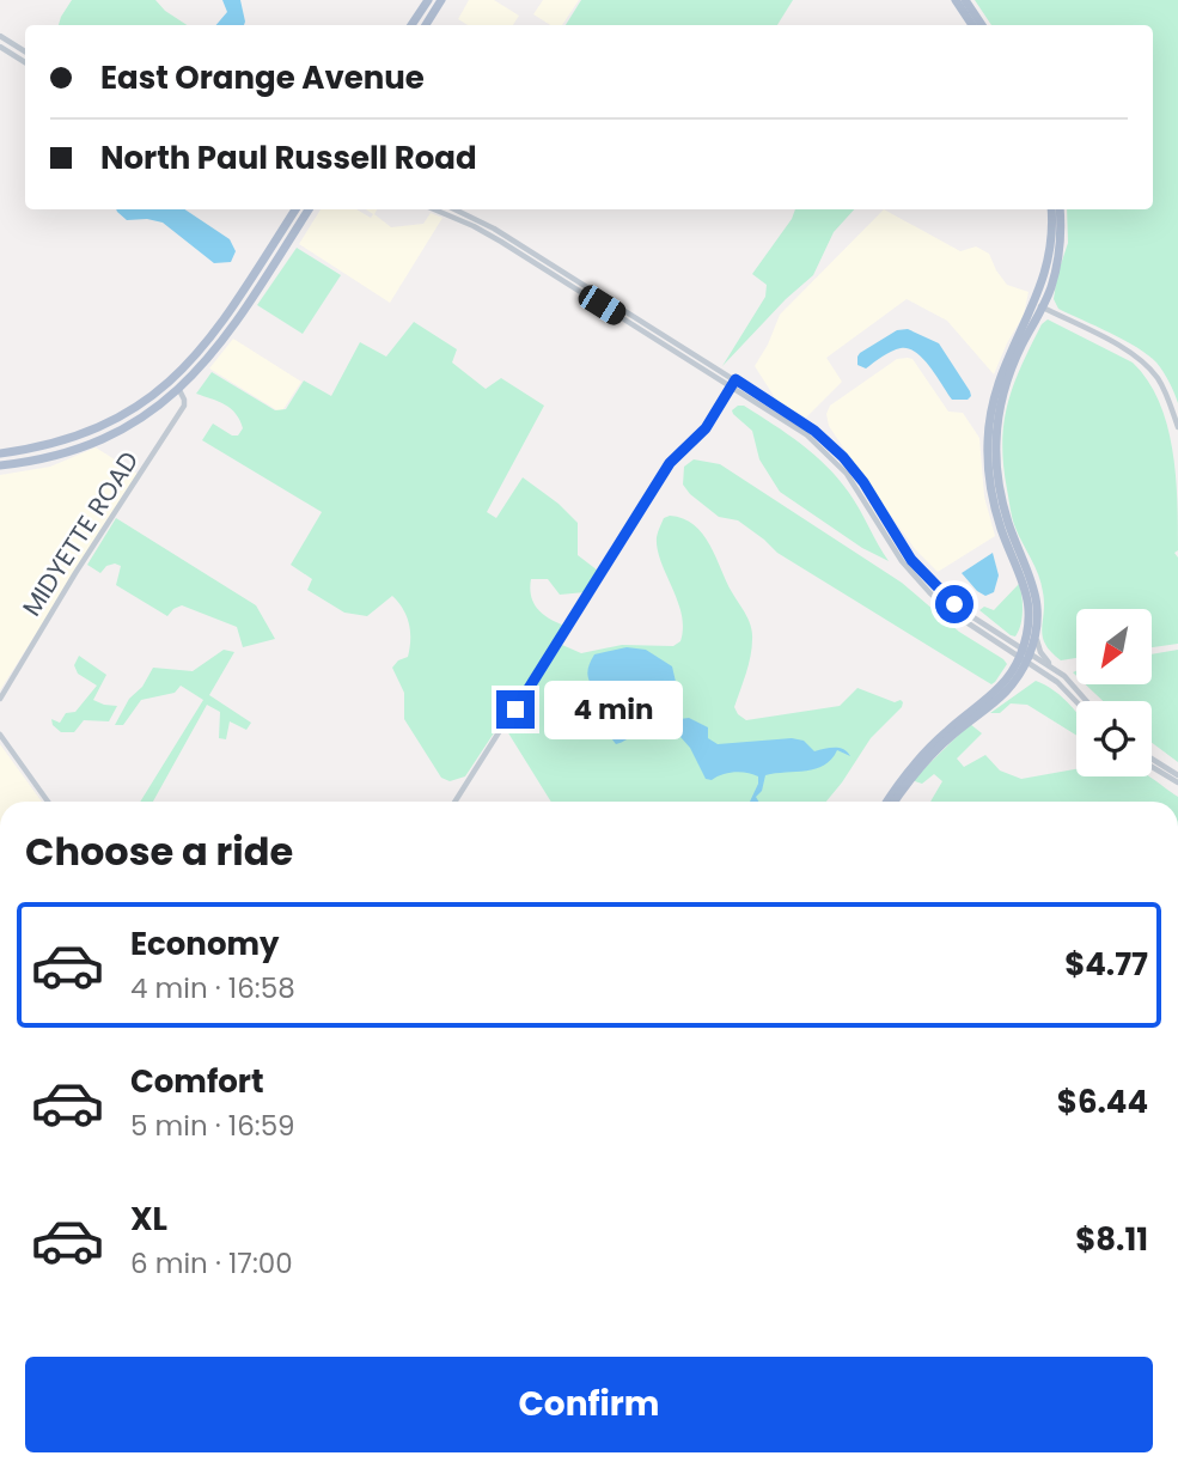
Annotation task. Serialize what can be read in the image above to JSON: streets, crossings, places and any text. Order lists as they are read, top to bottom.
{
  "streets": {
    "street": ["MIDYETTE ROAD"]
  },
  "north": "bottom left",
  "page": {
    "banner": ["East Orange Avenue", "North Paul Russell Road"],
    "bubble": "4 min",
    "heading": "Choose a ride",
    "list": [
      {
        "name": "Economy",
        "note": "4 min · 16:58",
        "value": "$4.77"
      },
      {
        "name": "Comfort",
        "note": "5 min · 16:59",
        "value": "$6.44"
      },
      {
        "name": "XL",
        "note": "6 min · 17:00",
        "value": "$8.11"
      }
    ],
    "buttons": "Confirm"
  }
}
